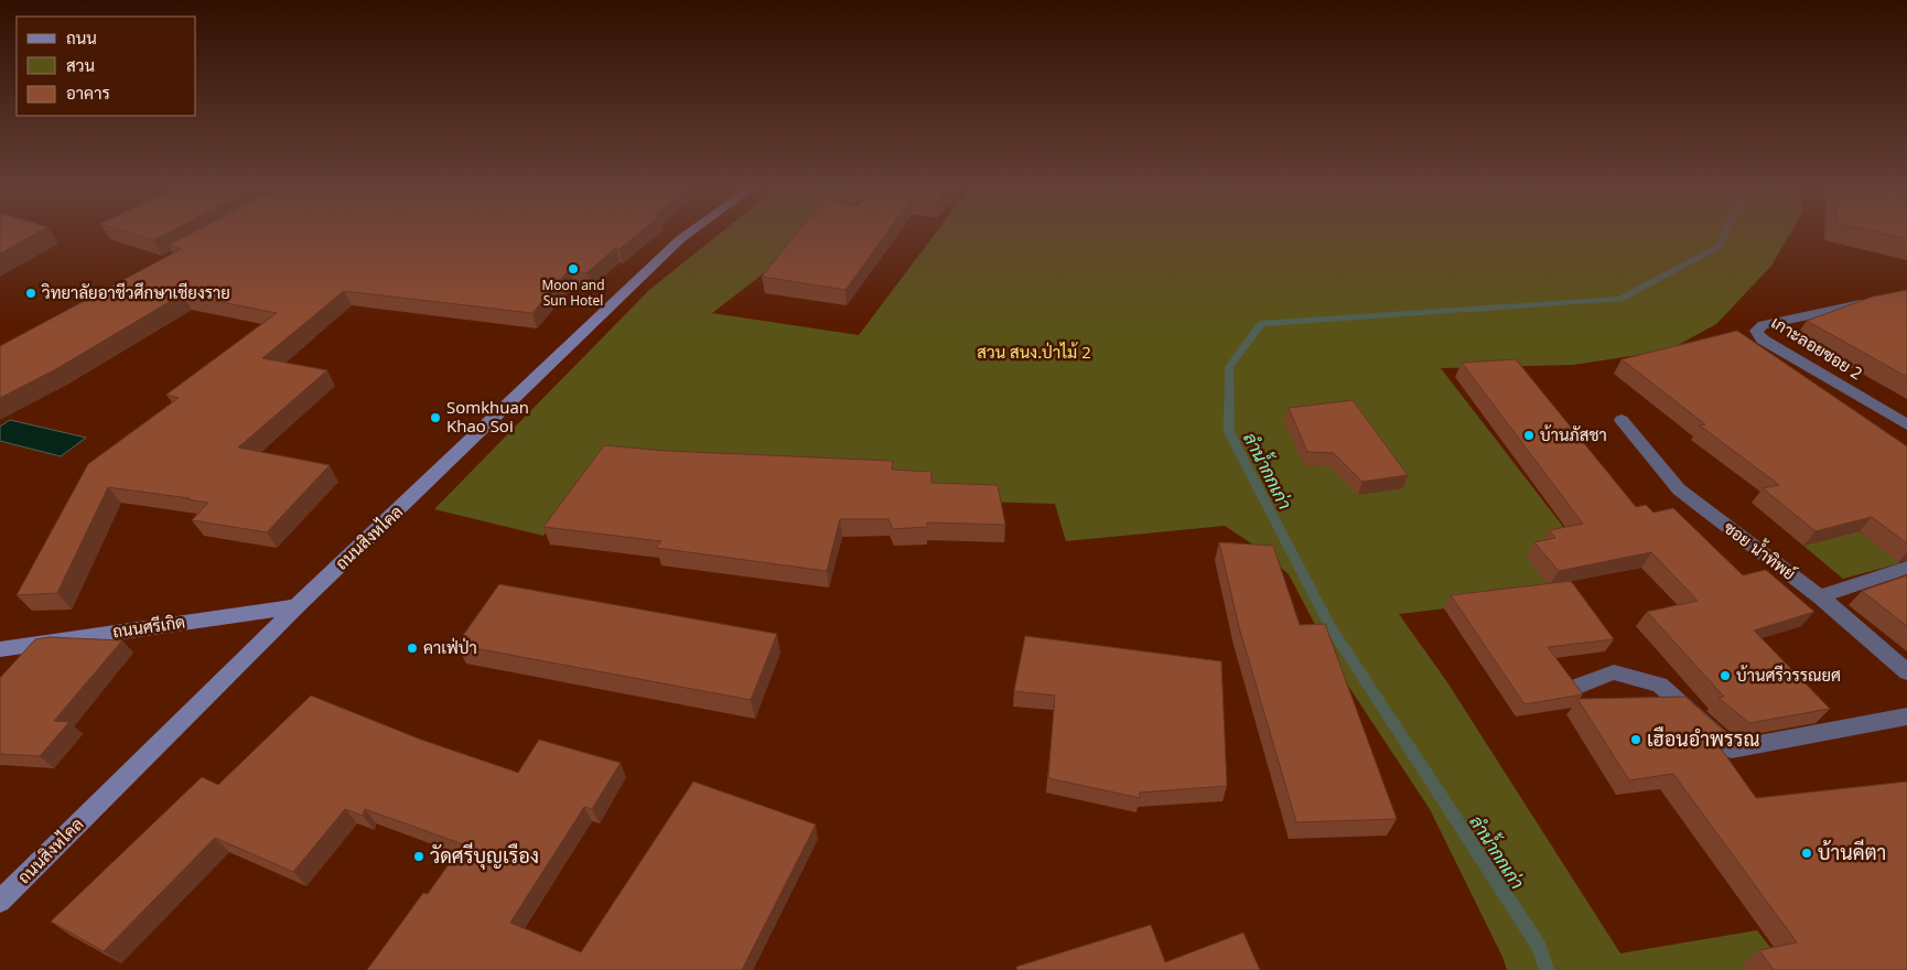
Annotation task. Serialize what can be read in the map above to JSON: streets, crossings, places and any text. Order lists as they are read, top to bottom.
{
  "streets": {
    "main road": ["ถนนสิงหไคล", "ถนนศรีเกิด"],
    "street": ["เกาะลอยซอย 2", "ซอย น้ำทิพย์"]
  },
  "crossings": [
    ["ถนนสิงหไคล", "ถนนศรีเกิด"]
  ],
  "water": ["ลำน้ำกกเก่า"],
  "parks": ["สวน สนง.ป่าไม้ 2"],
  "places": [
    "Moon and Sun Hotel",
    "วิทยาลัยอาชีวศึกษาเชียงราย",
    "Somkhuan Khao Soi",
    "บ้านภัสชา",
    "คาเฟ่ป่า",
    "บ้านศรีวรรณยศ",
    "เฮือนอำพรรณ",
    "บ้านคีตา",
    "วัดศรีบุญเรือง"
  ],
  "legend": ["ถนน", "สวน", "อาคาร"]
}
